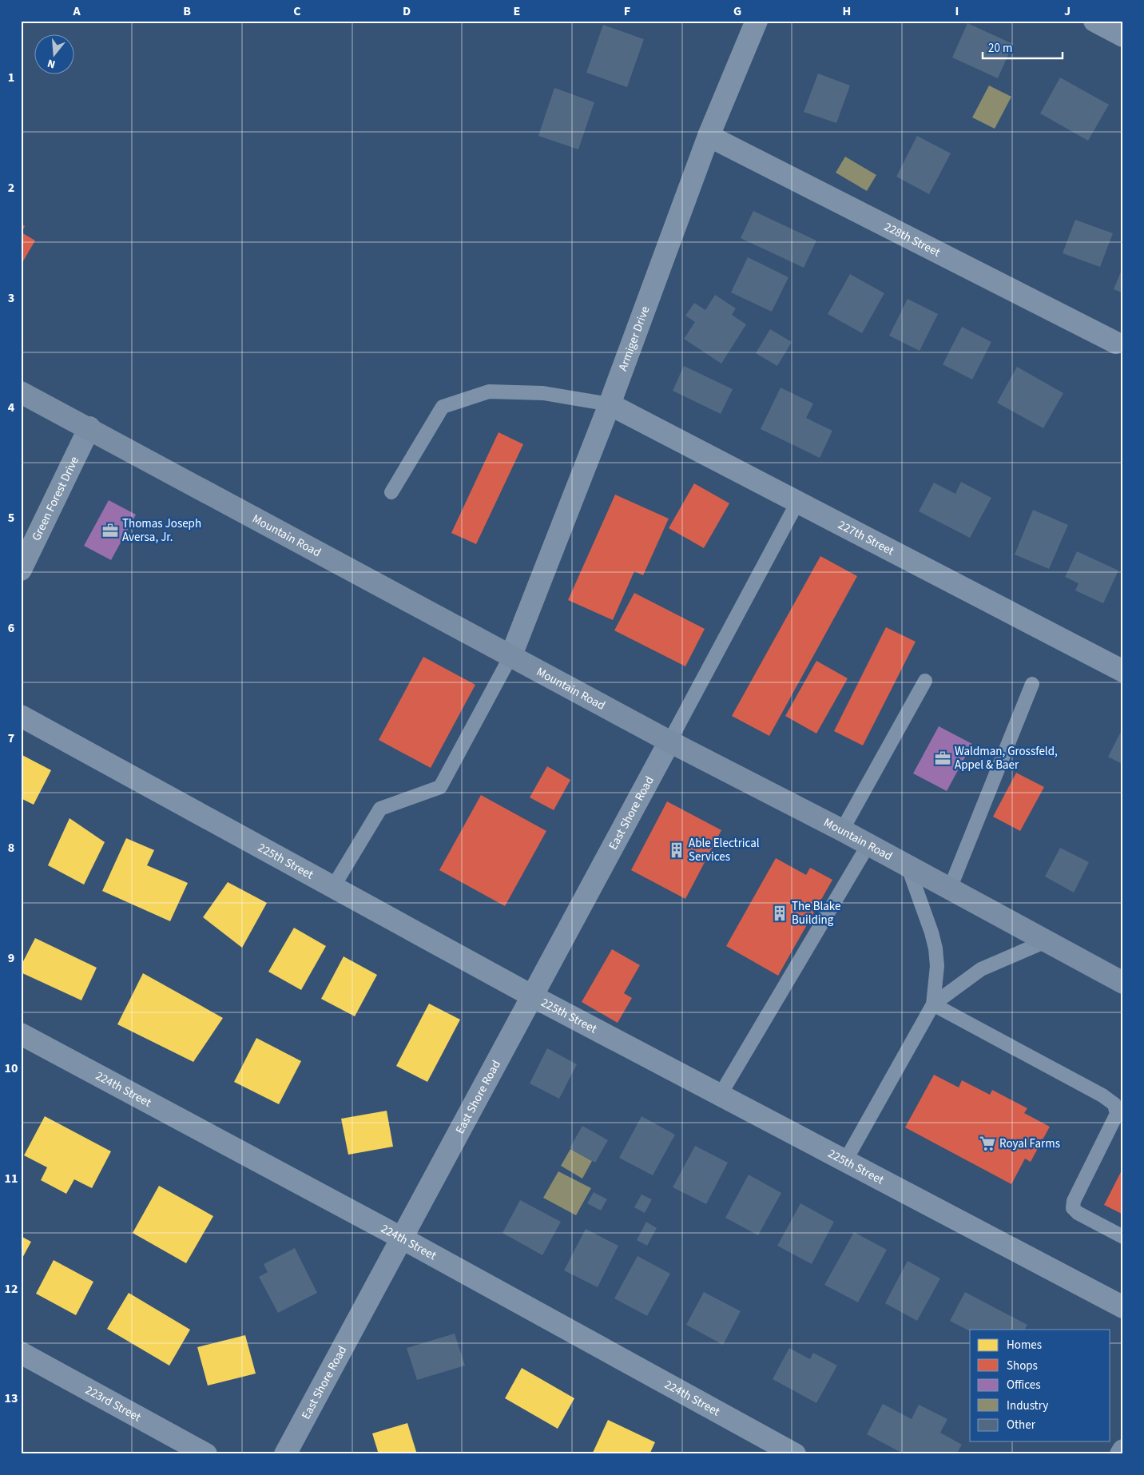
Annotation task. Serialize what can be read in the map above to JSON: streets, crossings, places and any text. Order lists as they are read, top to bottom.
{
  "streets": {
    "main road": ["Mountain Road"],
    "street": [
      "228th Street",
      "Armiger Drive",
      "Green Forest Drive",
      "227th Street",
      "East Shore Road",
      "225th Street",
      "224th Street",
      "223rd Street"
    ]
  },
  "crossings": [
    ["228th Street", "Armiger Drive"],
    ["Armiger Drive", "Mountain Road"],
    ["Armiger Drive", "227th Street"],
    ["Green Forest Drive", "Mountain Road"],
    ["Mountain Road", "East Shore Road"],
    ["East Shore Road", "225th Street"],
    ["East Shore Road", "224th Street"]
  ],
  "places": {
    "office": ["Thomas Joseph Aversa, Jr.", "Waldman, Grossfeld, Appel & Baer"],
    "building": ["Able Electrical Services", "The Blake Building"],
    "supermarket": ["Royal Farms"]
  },
  "legend": [
    "Homes",
    "Shops",
    "Offices",
    "Industry",
    "Other"
  ],
  "scale_bar": "20 m",
  "north": "bottom",
  "grid": {
    "columns": [
      "A",
      "B",
      "C",
      "D",
      "E",
      "F",
      "G",
      "H",
      "I",
      "J"
    ],
    "rows": [
      "1",
      "2",
      "3",
      "4",
      "5",
      "6",
      "7",
      "8",
      "9",
      "10",
      "11",
      "12",
      "13"
    ]
  }
}
